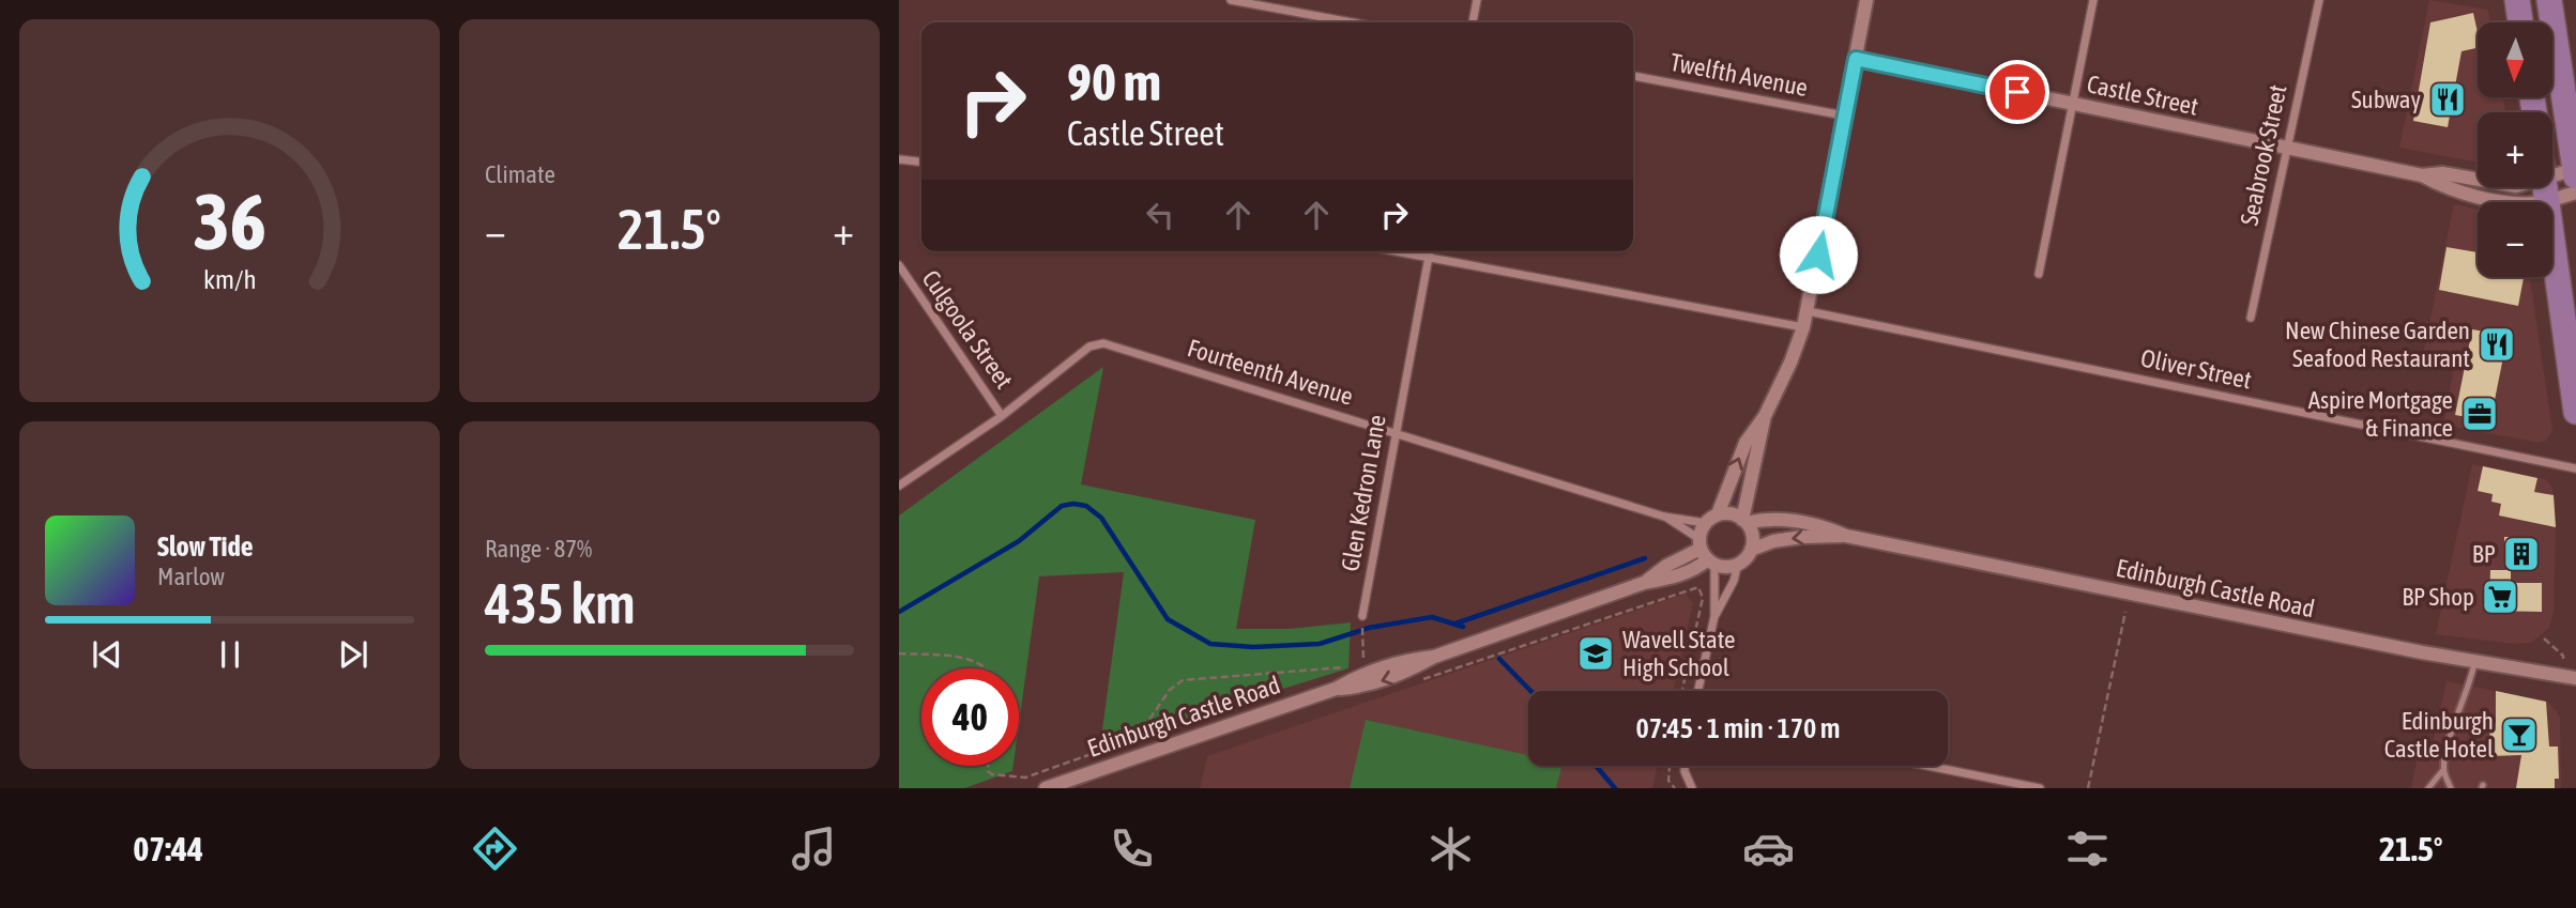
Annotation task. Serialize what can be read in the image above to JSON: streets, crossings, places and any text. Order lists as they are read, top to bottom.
{
  "streets": {
    "street": [
      "Twelfth Avenue",
      "Castle Street",
      "Seabrook Street",
      "Culgoola Street",
      "Oliver Street",
      "Fourteenth Avenue",
      "Glen Kedron Lane",
      "Edinburgh Castle Road"
    ]
  },
  "crossings": [
    ["Castle Street", "Seabrook Street"],
    ["Culgoola Street", "Fourteenth Avenue"],
    ["Fourteenth Avenue", "Glen Kedron Lane"],
    ["Fourteenth Avenue", "Edinburgh Castle Road"]
  ],
  "places": {
    "restaurant": ["Subway", "New Chinese Garden Seafood Restaurant"],
    "office": ["Aspire Mortgage & Finance"],
    "building": ["BP"],
    "supermarket": ["BP Shop"],
    "school or university": ["Wavell State High School"],
    "bar": ["Edinburgh Castle Hotel"]
  },
  "north": "bottom",
  "page": {
    "tile": [
      "Climate",
      ["Range · 87%", "435 km"]
    ],
    "map_buttons": ["+", "−"],
    "turn": ["90 m", "Castle Street"],
    "heat": ["−", "21.5°", "+"],
    "song": ["Slow Tide", "Marlow"],
    "limit": "40",
    "trip": "07:45 · 1 min · 170 m",
    "tabs": ["07:44", "21.5°"],
    "gauge": ["36", "km/h"]
  }
}
